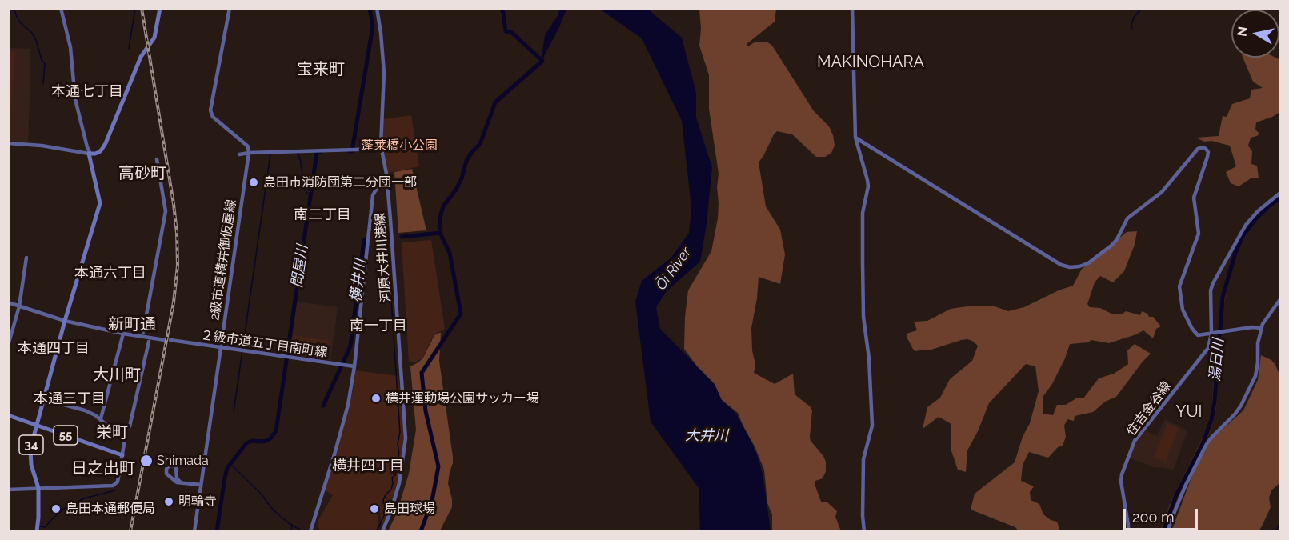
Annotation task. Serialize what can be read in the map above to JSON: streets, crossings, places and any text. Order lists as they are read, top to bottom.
{
  "streets": {
    "main road": ["55", "34"],
    "street": [
      "河原大井川港線",
      "2級市道横井御仮屋線",
      "２級市道五丁目南町線",
      "住吉金谷線"
    ]
  },
  "crossings": [
    ["2級市道横井御仮屋線", "２級市道五丁目南町線"],
    ["55", "34"]
  ],
  "districts": [
    "MAKINOHARA",
    "宝来町",
    "本通七丁目",
    "高砂町",
    "南二丁目",
    "本通六丁目",
    "新町通",
    "南一丁目",
    "本通四丁目",
    "大川町",
    "本通三丁目",
    "YUI",
    "栄町",
    "横井四丁目",
    "日之出町"
  ],
  "water": [
    "問屋川",
    "Ōi River",
    "横井川",
    "湯日川",
    "大井川"
  ],
  "parks": ["蓬莱橋小公園"],
  "places": [
    "島田市消防団第二分団一部",
    "横井運動場公園サッカー場",
    "Shimada",
    "明輪寺",
    "島田本通郵便局",
    "島田球場"
  ],
  "scale_bar": "200 m",
  "north": "left"
}
